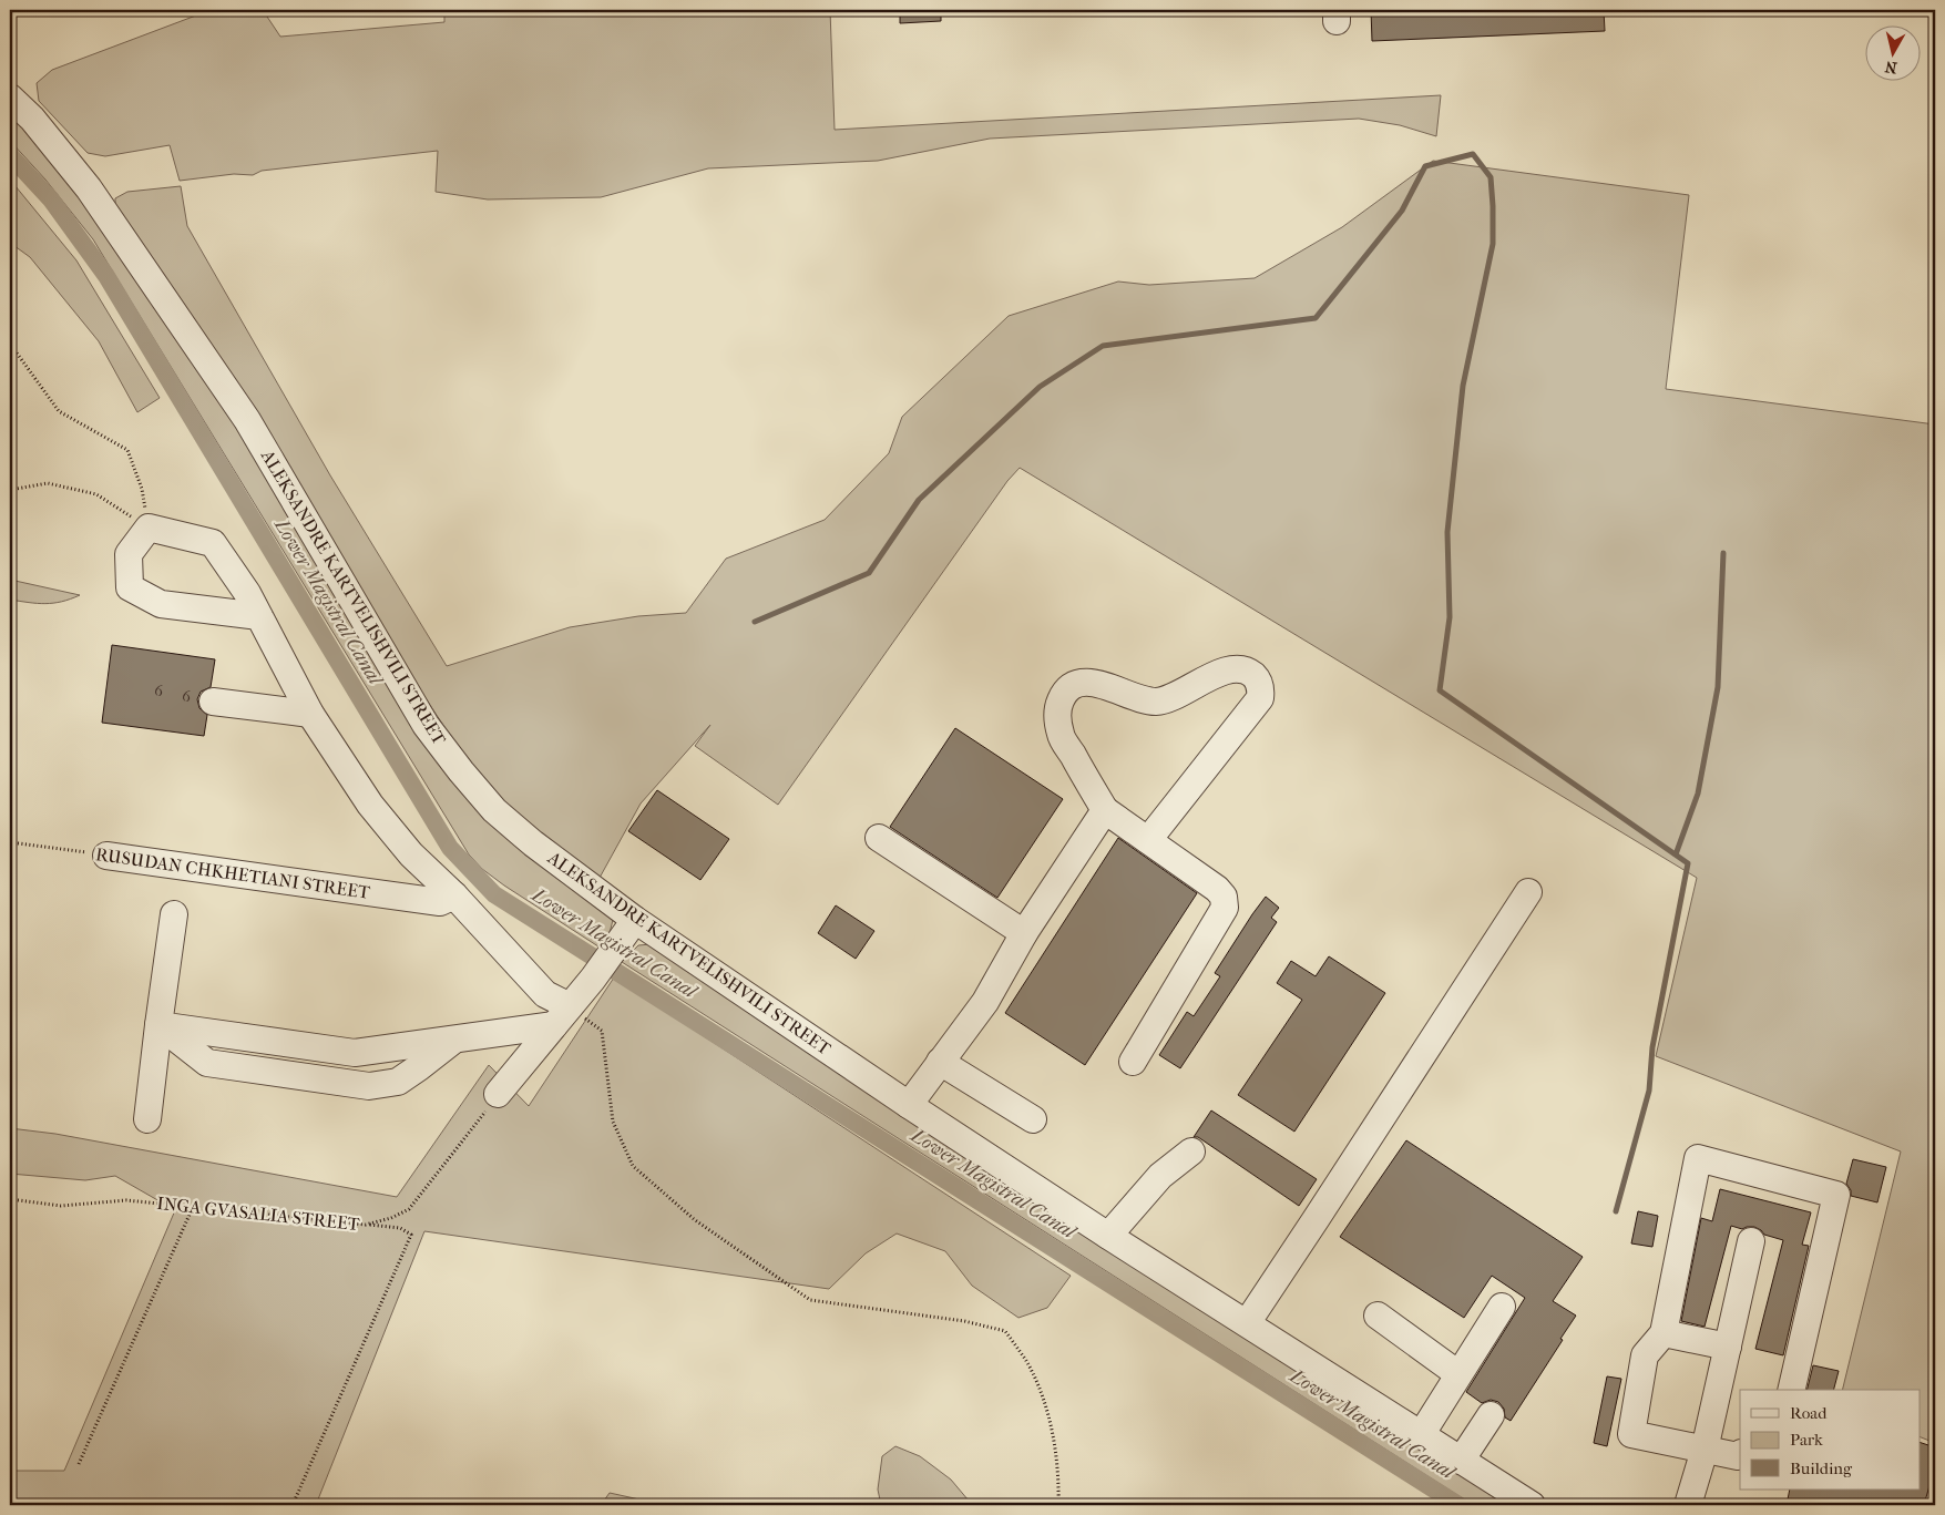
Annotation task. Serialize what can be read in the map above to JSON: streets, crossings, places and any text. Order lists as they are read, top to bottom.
{
  "streets": {
    "street": ["ALEKSANDRE KARTVELISHVILI STREET", "RUSUDAN CHKHETIANI STREET"],
    "path": ["INGA GVASALIA STREET"]
  },
  "water": ["Lower Magistral Canal"],
  "house_numbers": ["6", "6"],
  "legend": ["Road", "Park", "Building"],
  "north": "bottom"
}
